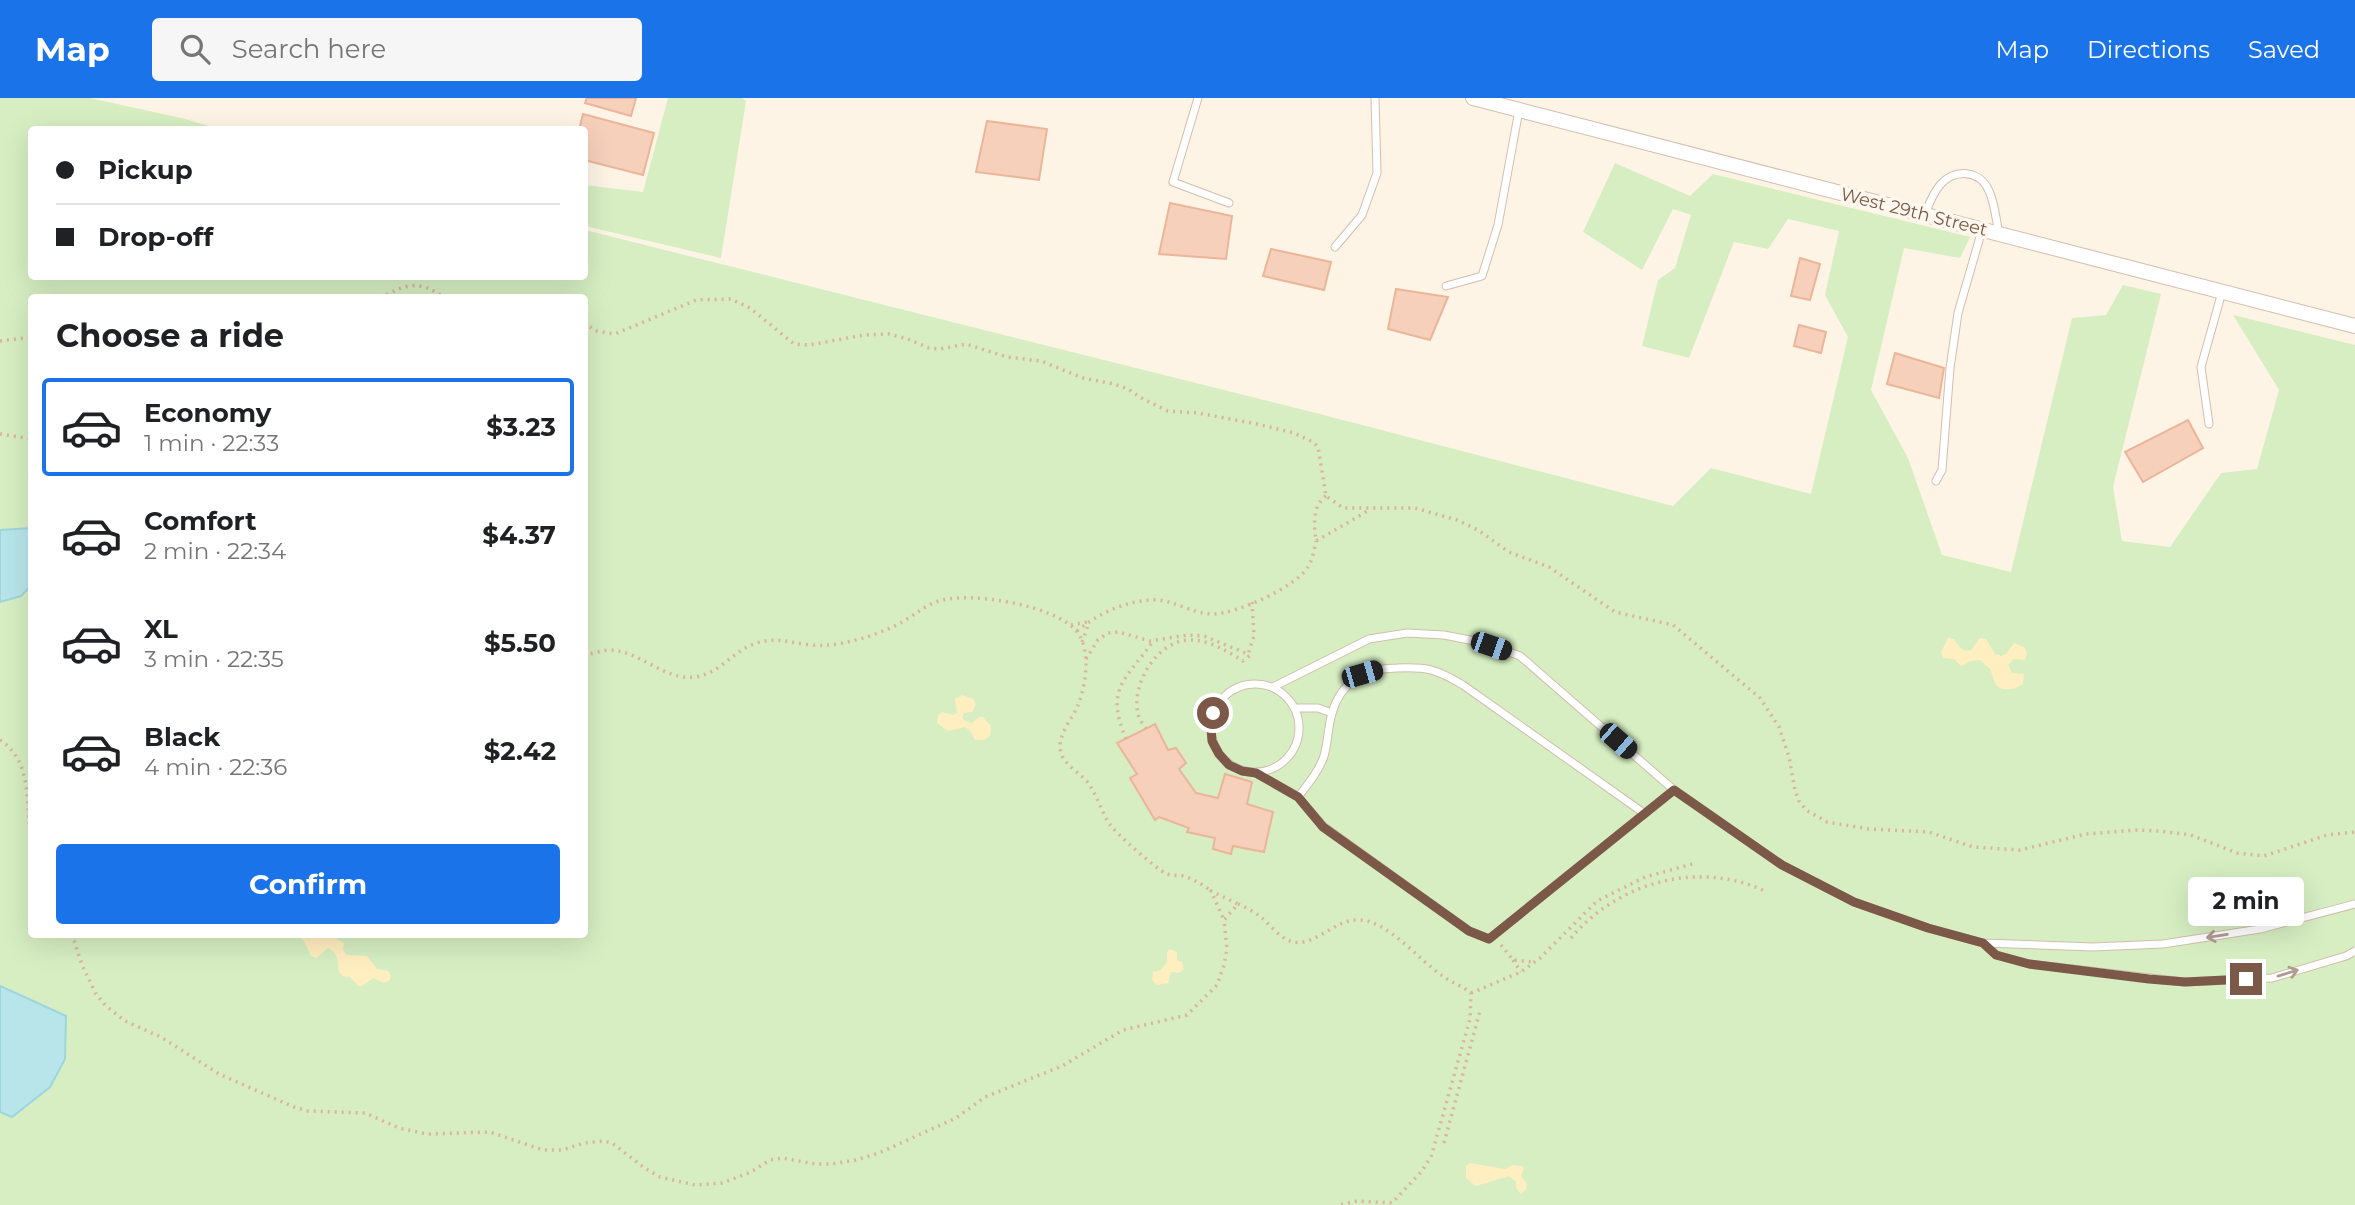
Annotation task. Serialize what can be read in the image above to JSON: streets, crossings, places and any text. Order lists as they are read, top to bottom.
{
  "streets": {
    "street": ["West 29th Street"]
  },
  "page": {
    "header": "Map",
    "search": "Search here",
    "nav": ["Map", "Directions", "Saved"],
    "banner": ["Pickup", "Drop-off"],
    "heading": "Choose a ride",
    "list": [
      {
        "name": "Economy",
        "note": "1 min · 22:33",
        "value": "$3.23"
      },
      {
        "name": "Comfort",
        "note": "2 min · 22:34",
        "value": "$4.37"
      },
      {
        "name": "XL",
        "note": "3 min · 22:35",
        "value": "$5.50"
      },
      {
        "name": "Black",
        "note": "4 min · 22:36",
        "value": "$2.42"
      }
    ],
    "buttons": "Confirm",
    "bubble": "2 min"
  }
}
